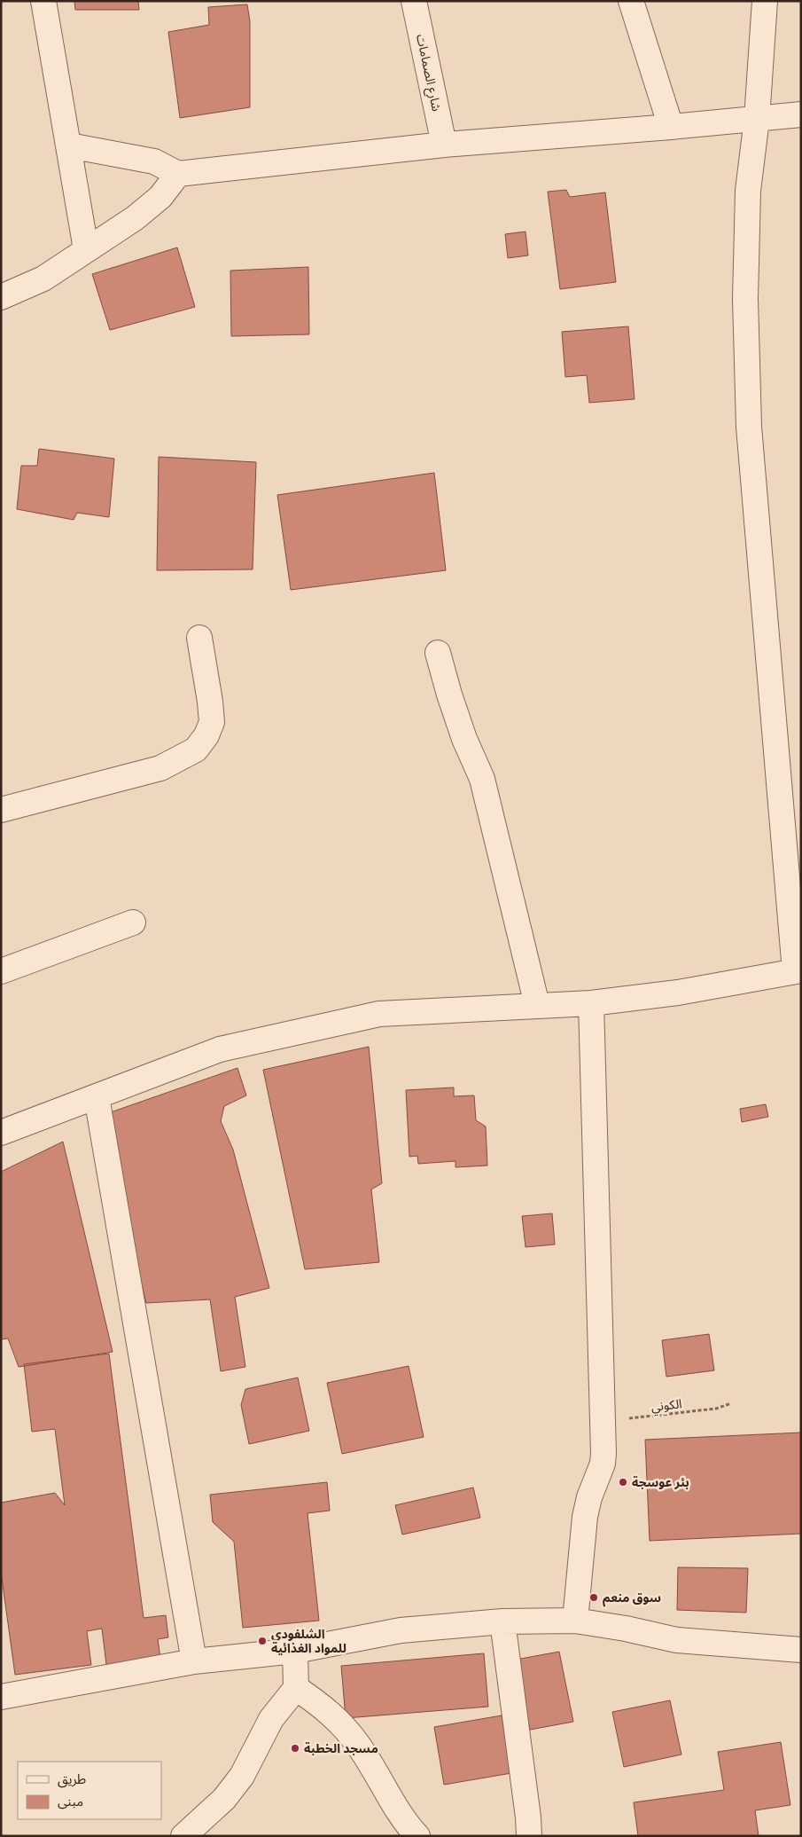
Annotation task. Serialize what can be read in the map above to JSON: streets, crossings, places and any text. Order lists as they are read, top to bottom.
{
  "streets": {
    "street": ["شارع الصمامات"],
    "path": ["الكوني"]
  },
  "places": [
    "بئر عوسجة",
    "سوق منعم",
    "الشلفودي للمواد الغذائية",
    "مسجد الخطبة"
  ],
  "legend": ["طريق", "مبنى"]
}
